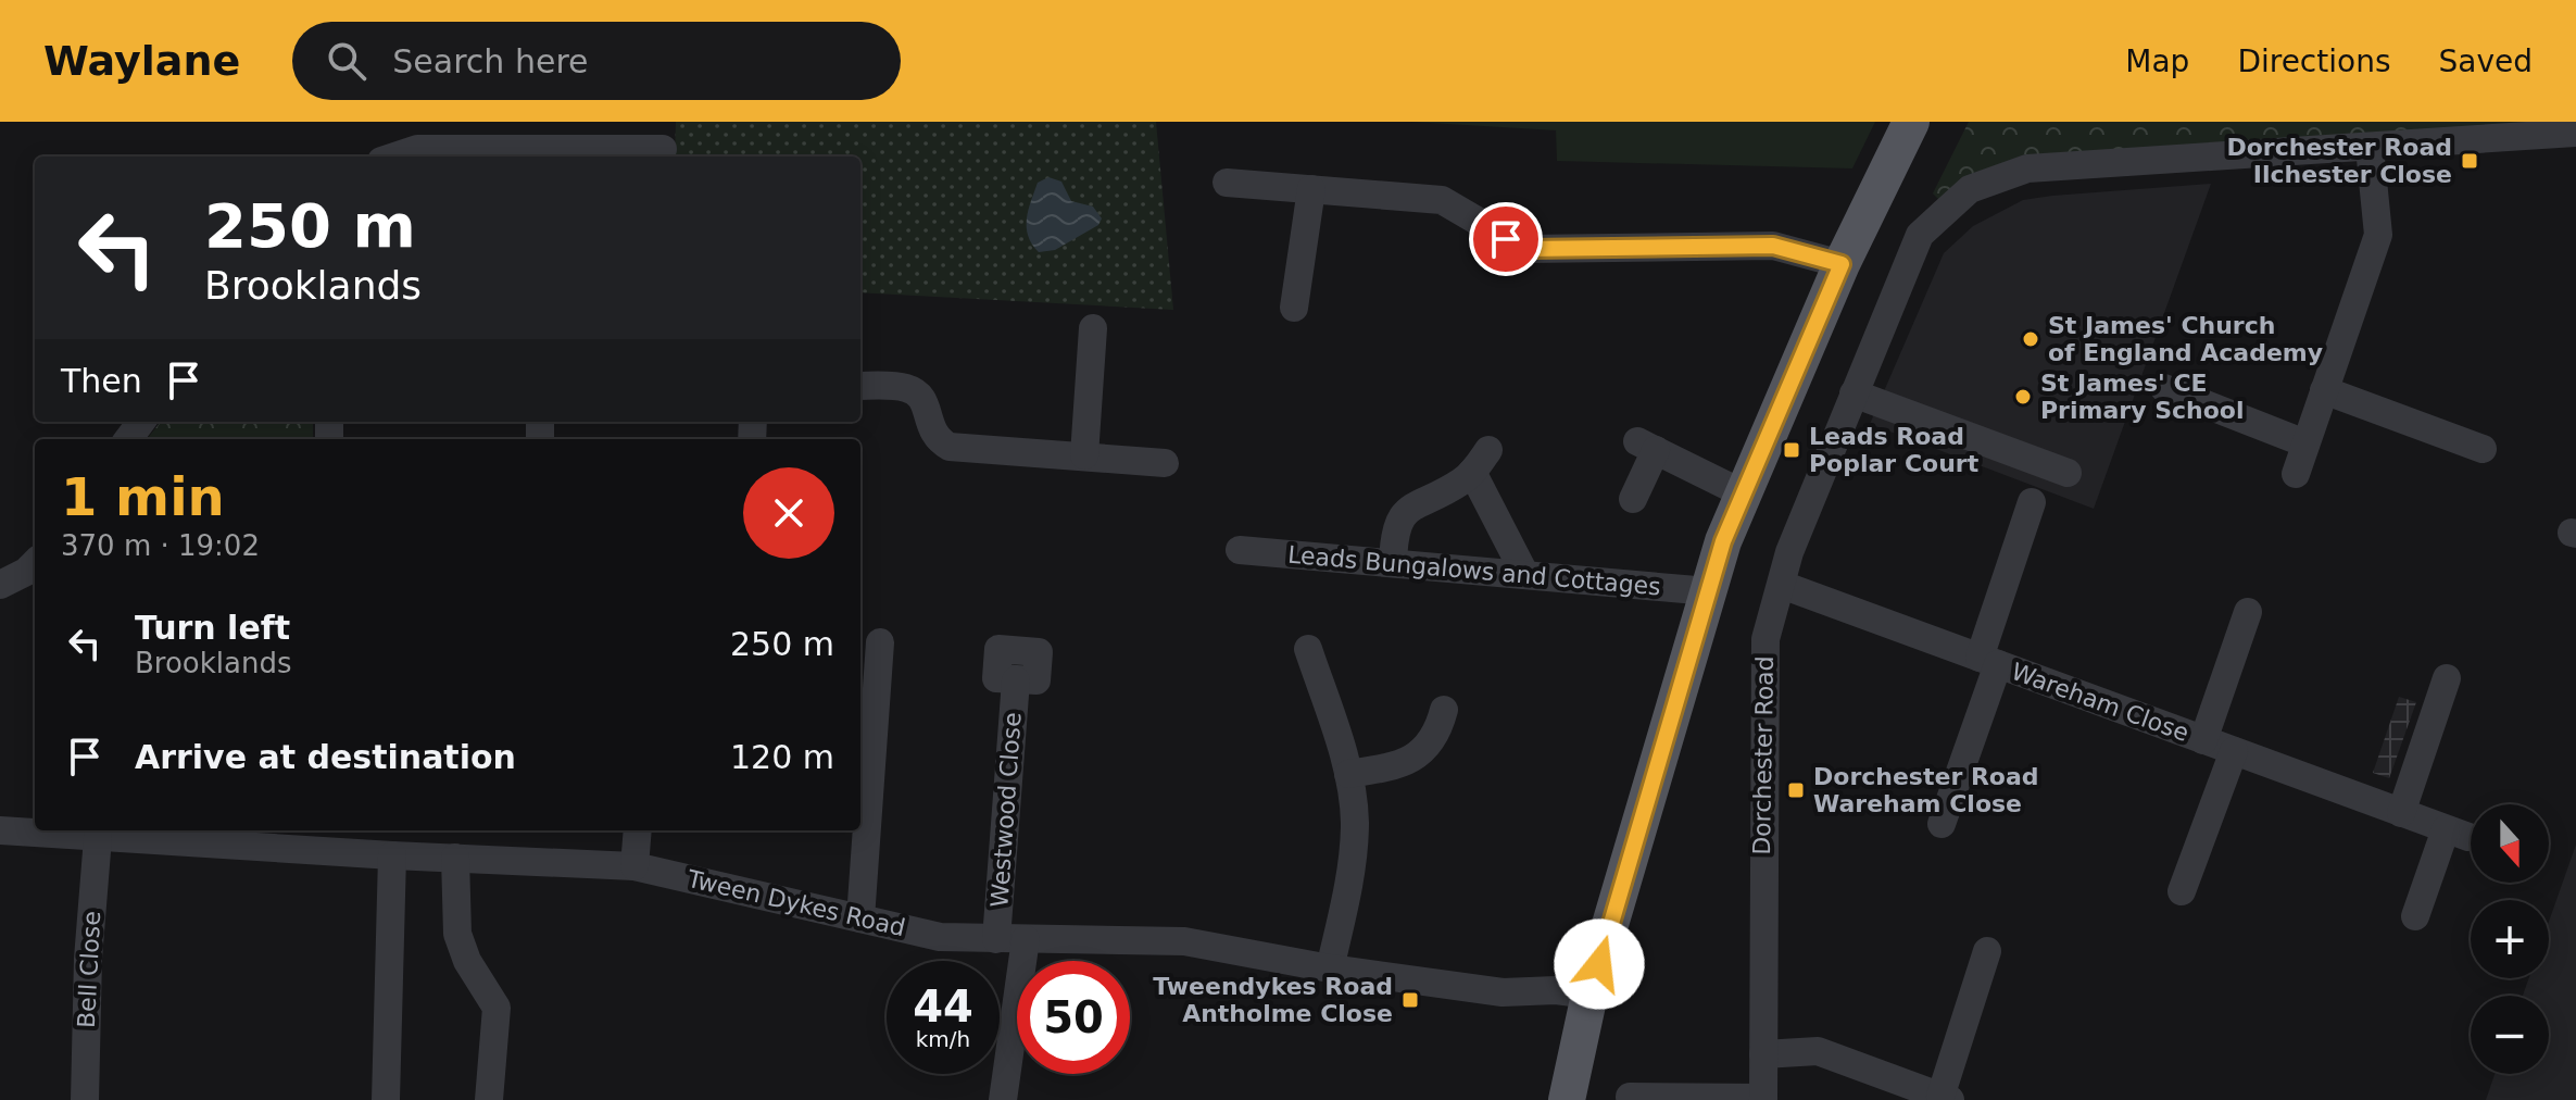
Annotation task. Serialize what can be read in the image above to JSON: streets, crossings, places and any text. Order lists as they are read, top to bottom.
{
  "streets": {
    "street": [
      "Leads Bungalows and Cottages",
      "Wareham Close",
      "Dorchester Road",
      "Westwood Close",
      "Tween Dykes Road",
      "Bell Close"
    ]
  },
  "crossings": [
    ["Wareham Close", "Dorchester Road"],
    ["Westwood Close", "Tween Dykes Road"],
    ["Tween Dykes Road", "Bell Close"]
  ],
  "places": {
    "transit": [
      "Dorchester Road Ilchester Close",
      "Leads Road Poplar Court",
      "Dorchester Road Wareham Close",
      "Tweendykes Road Antholme Close"
    ],
    "other": ["St James' Church of England Academy", "St James' CE Primary School"]
  },
  "north": "bottom",
  "page": {
    "header": "Waylane",
    "search": "Search here",
    "nav": ["Map", "Directions", "Saved"],
    "turn": ["250 m", "Brooklands"],
    "then": "Then",
    "heading": ["1 min", "370 m · 19:02"],
    "list": [
      {
        "name": "Turn left",
        "note": "Brooklands",
        "value": "250 m"
      },
      {
        "name": "Arrive at destination",
        "value": "120 m"
      }
    ],
    "map_buttons": ["+", "−"],
    "speed": "44 km/h",
    "limit": "50"
  }
}
